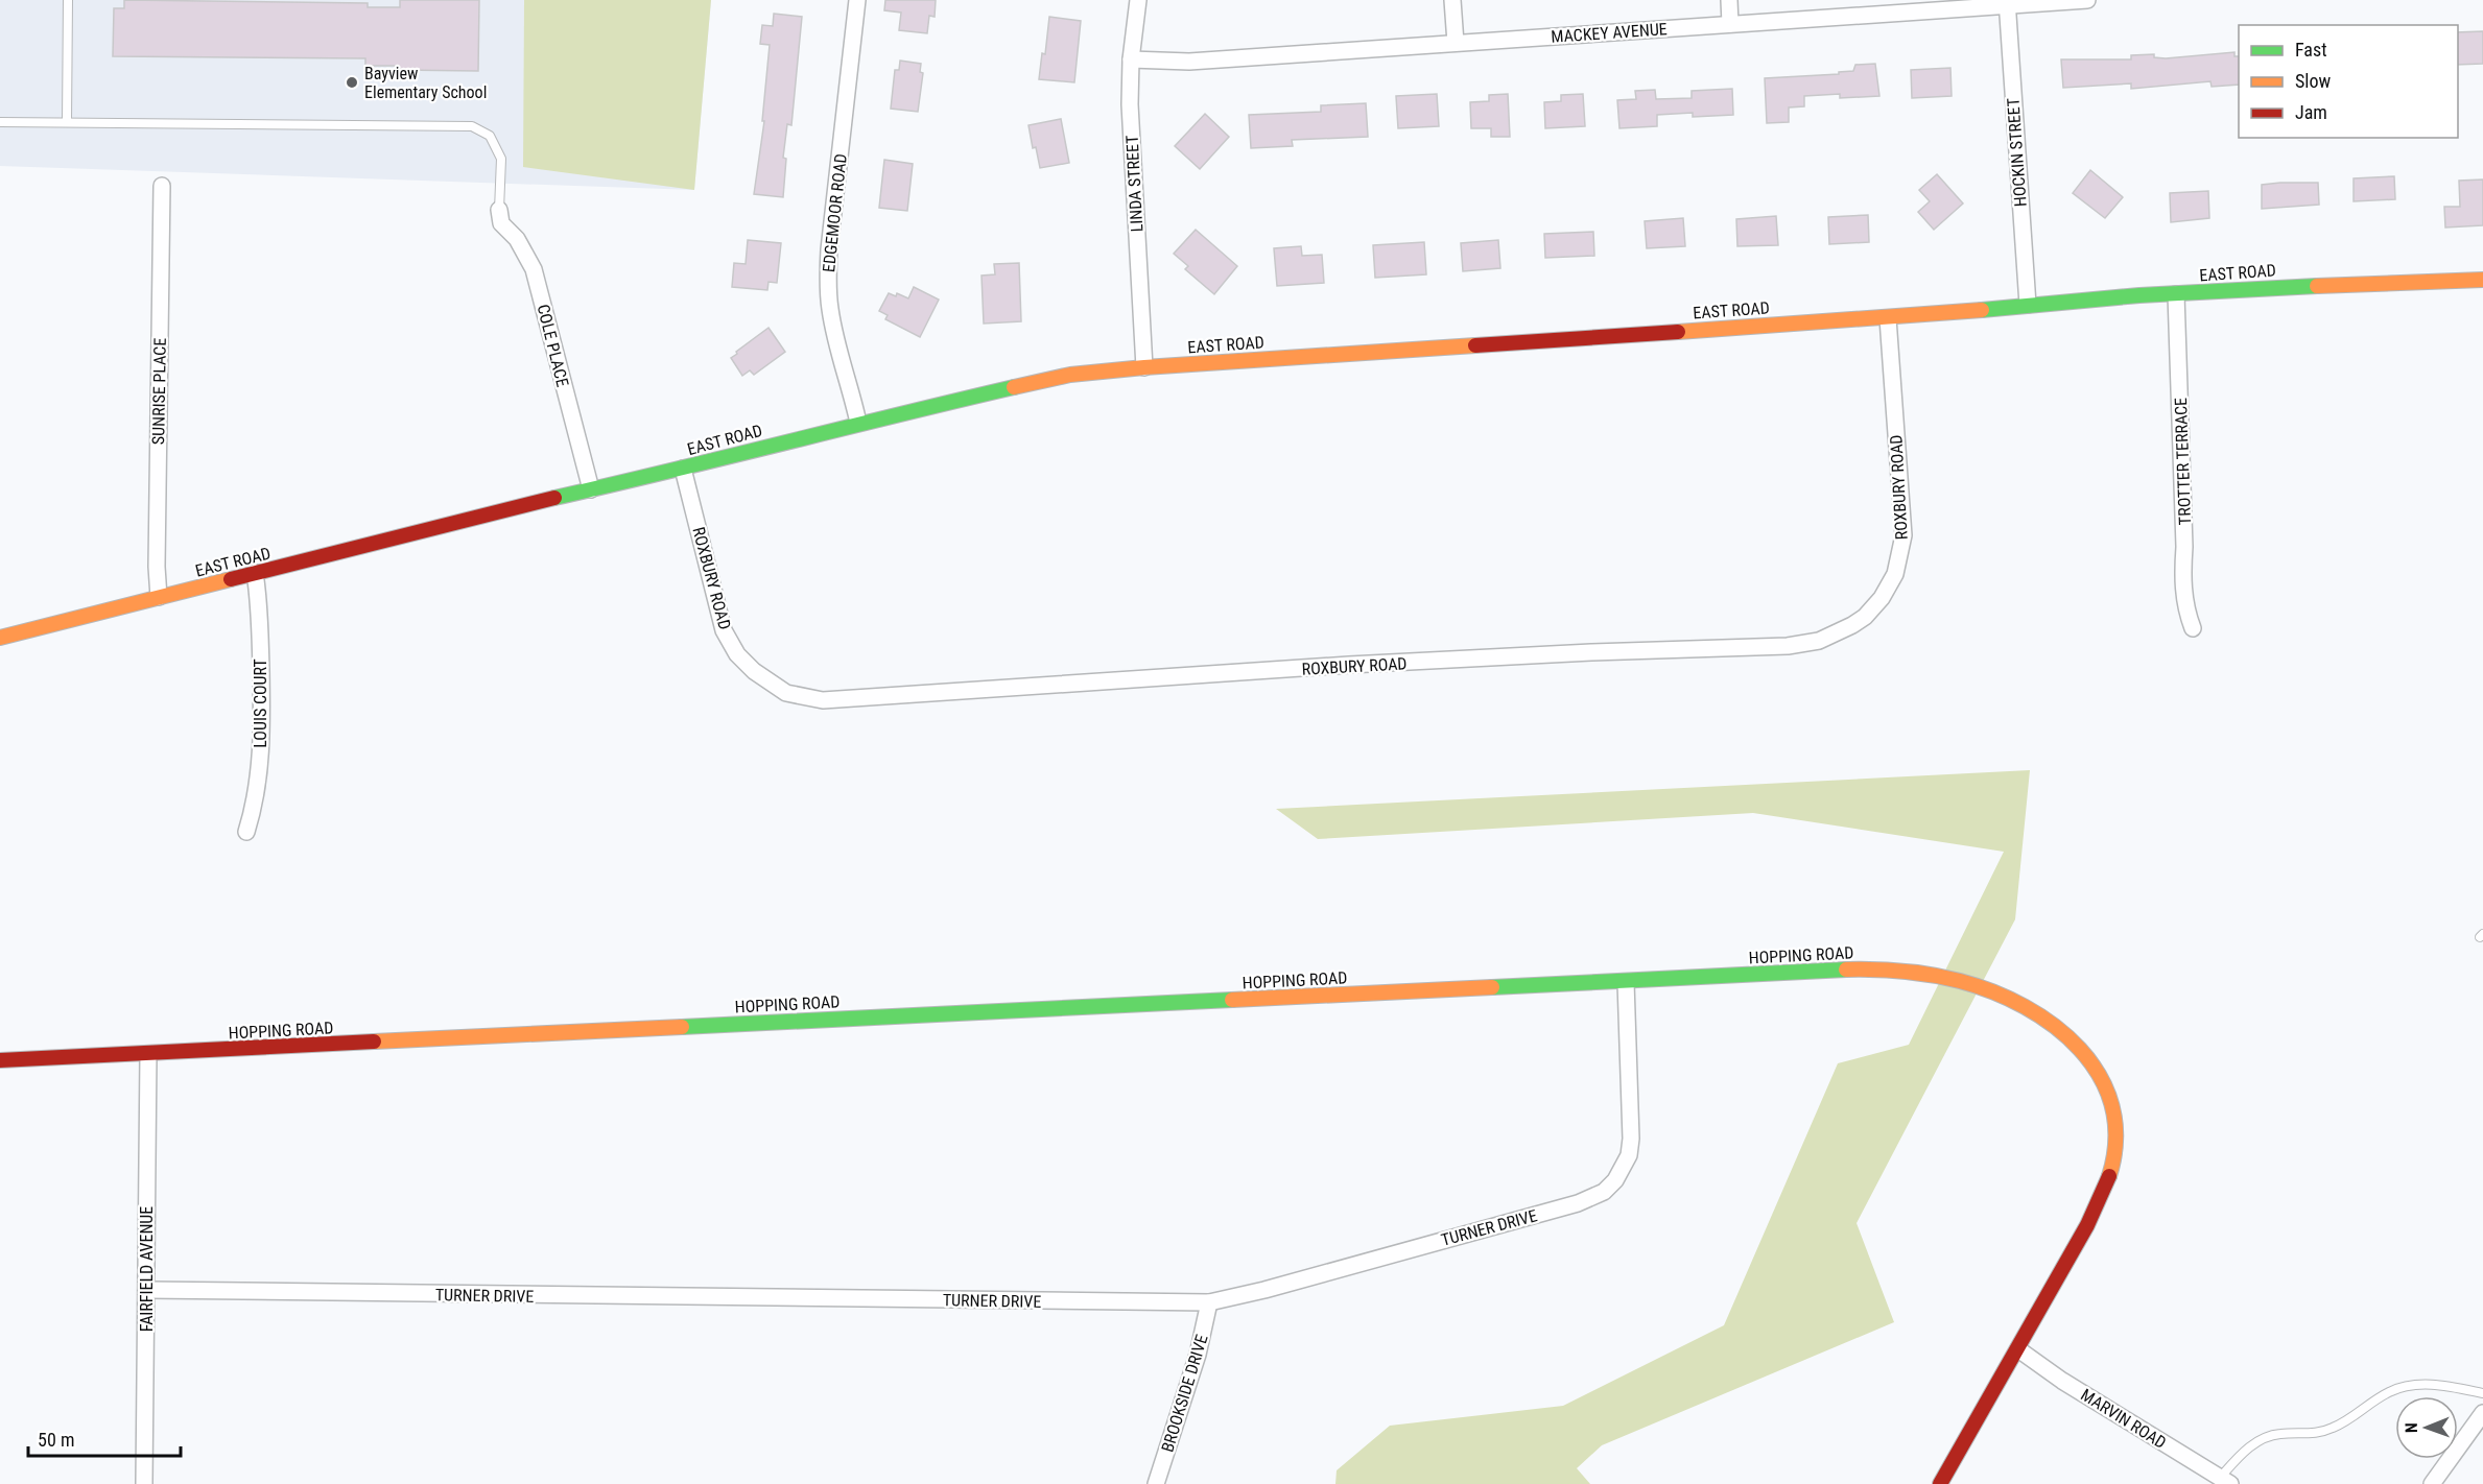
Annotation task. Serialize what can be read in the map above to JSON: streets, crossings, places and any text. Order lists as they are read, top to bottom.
{
  "streets": {
    "street": [
      "MACKEY AVENUE",
      "HOCKIN STREET",
      "LINDA STREET",
      "EDGEMOOR ROAD",
      "EAST ROAD",
      "COLE PLACE",
      "SUNRISE PLACE",
      "TROTTER TERRACE",
      "ROXBURY ROAD",
      "LOUIS COURT",
      "HOPPING ROAD",
      "TURNER DRIVE",
      "FAIRFIELD AVENUE",
      "BROOKSIDE DRIVE",
      "MARVIN ROAD"
    ]
  },
  "crossings": [
    ["MACKEY AVENUE", "HOCKIN STREET"],
    ["MACKEY AVENUE", "LINDA STREET"],
    ["HOCKIN STREET", "EAST ROAD"],
    ["LINDA STREET", "EAST ROAD"],
    ["EDGEMOOR ROAD", "EAST ROAD"],
    ["EAST ROAD", "COLE PLACE"],
    ["EAST ROAD", "SUNRISE PLACE"],
    ["EAST ROAD", "TROTTER TERRACE"],
    ["EAST ROAD", "ROXBURY ROAD"],
    ["EAST ROAD", "LOUIS COURT"],
    ["HOPPING ROAD", "TURNER DRIVE"],
    ["HOPPING ROAD", "FAIRFIELD AVENUE"],
    ["HOPPING ROAD", "MARVIN ROAD"],
    ["TURNER DRIVE", "FAIRFIELD AVENUE"],
    ["TURNER DRIVE", "BROOKSIDE DRIVE"]
  ],
  "places": ["Bayview Elementary School"],
  "legend": ["Fast", "Slow", "Jam"],
  "scale_bar": "50 m",
  "north": "left"
}
